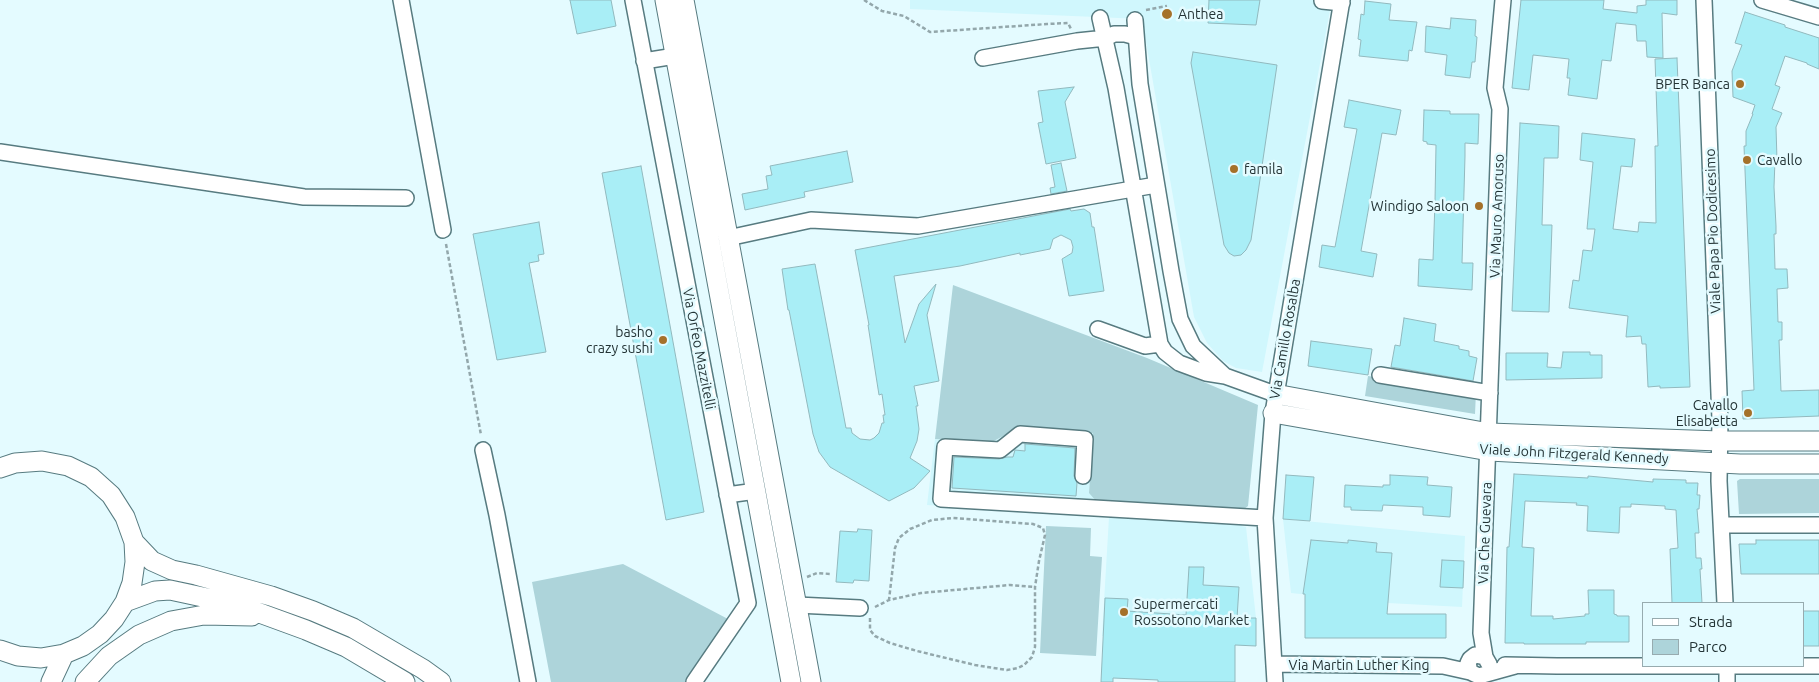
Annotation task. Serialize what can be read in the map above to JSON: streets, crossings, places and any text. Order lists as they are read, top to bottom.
{
  "streets": {
    "main road": ["Viale John Fitzgerald Kennedy"],
    "street": [
      "Via Mauro Amoruso",
      "Viale Papa Pio Dodicesimo",
      "Via Camillo Rosalba",
      "Via Orfeo Mazzitelli",
      "Via Che Guevara",
      "Via Martin Luther King"
    ]
  },
  "crossings": [
    ["Via Mauro Amoruso", "Viale John Fitzgerald Kennedy"],
    ["Via Mauro Amoruso", "Via Che Guevara"],
    ["Viale Papa Pio Dodicesimo", "Viale John Fitzgerald Kennedy"],
    ["Via Camillo Rosalba", "Viale John Fitzgerald Kennedy"],
    ["Via Camillo Rosalba", "Via Martin Luther King"],
    ["Viale John Fitzgerald Kennedy", "Via Che Guevara"],
    ["Via Che Guevara", "Via Martin Luther King"]
  ],
  "places": [
    "Anthea",
    "BPER Banca",
    "Cavallo",
    "famila",
    "Windigo Saloon",
    "basho crazy sushi",
    "Cavallo Elisabetta",
    "Supermercati Rossotono Market"
  ],
  "legend": ["Strada", "Parco"]
}
